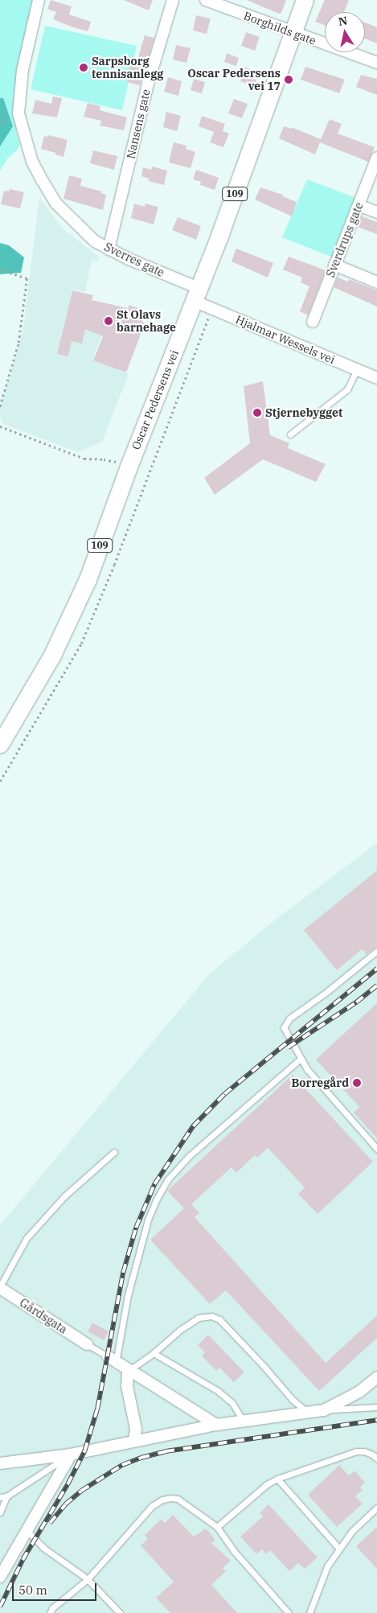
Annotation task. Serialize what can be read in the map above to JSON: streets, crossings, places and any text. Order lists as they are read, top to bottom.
{
  "streets": {
    "main road": ["109", "Oscar Pedersens vei"],
    "street": [
      "Borghilds gate",
      "Nansens gate",
      "Sverdrups gate",
      "Sverres gate",
      "Hjalmar Wessels vei",
      "Gårdsgata"
    ]
  },
  "crossings": [
    ["Borghilds gate", "Oscar Pedersens vei"],
    ["Nansens gate", "Sverres gate"],
    ["Sverres gate", "Hjalmar Wessels vei"],
    ["Sverres gate", "Oscar Pedersens vei"],
    ["Hjalmar Wessels vei", "Oscar Pedersens vei"]
  ],
  "places": [
    "Sarpsborg tennisanlegg",
    "Oscar Pedersens vei 17",
    "St Olavs barnehage",
    "Stjernebygget",
    "Borregård"
  ],
  "scale_bar": "50 m",
  "north": "top"
}
